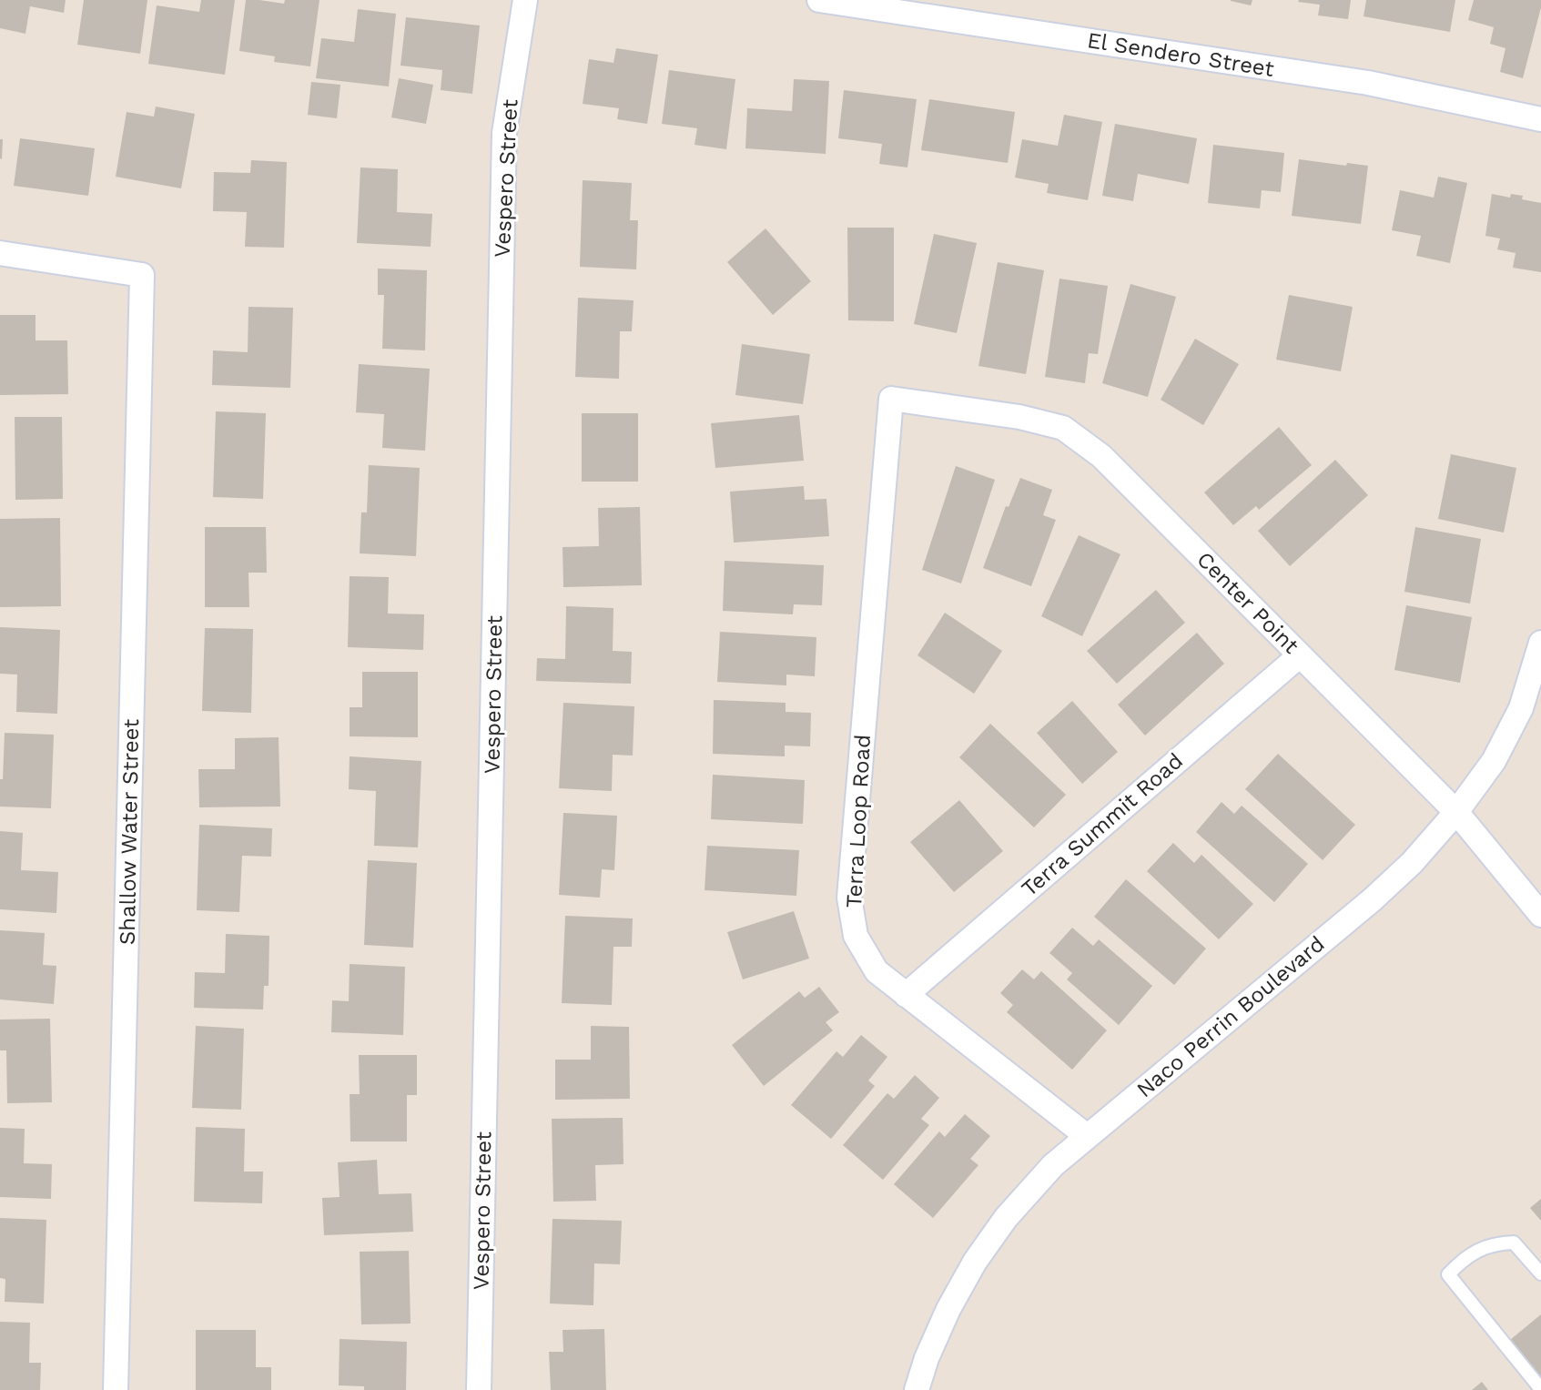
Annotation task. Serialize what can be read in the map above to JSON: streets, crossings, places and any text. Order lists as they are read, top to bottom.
{
  "streets": {
    "street": [
      "El Sendero Street",
      "Vespero Street",
      "Center Point",
      "Terra Loop Road",
      "Terra Summit Road",
      "Shallow Water Street",
      "Naco Perrin Boulevard"
    ]
  },
  "crossings": [
    ["Center Point", "Terra Loop Road"],
    ["Center Point", "Terra Summit Road"],
    ["Center Point", "Naco Perrin Boulevard"],
    ["Terra Loop Road", "Terra Summit Road"],
    ["Terra Loop Road", "Naco Perrin Boulevard"]
  ]
}
